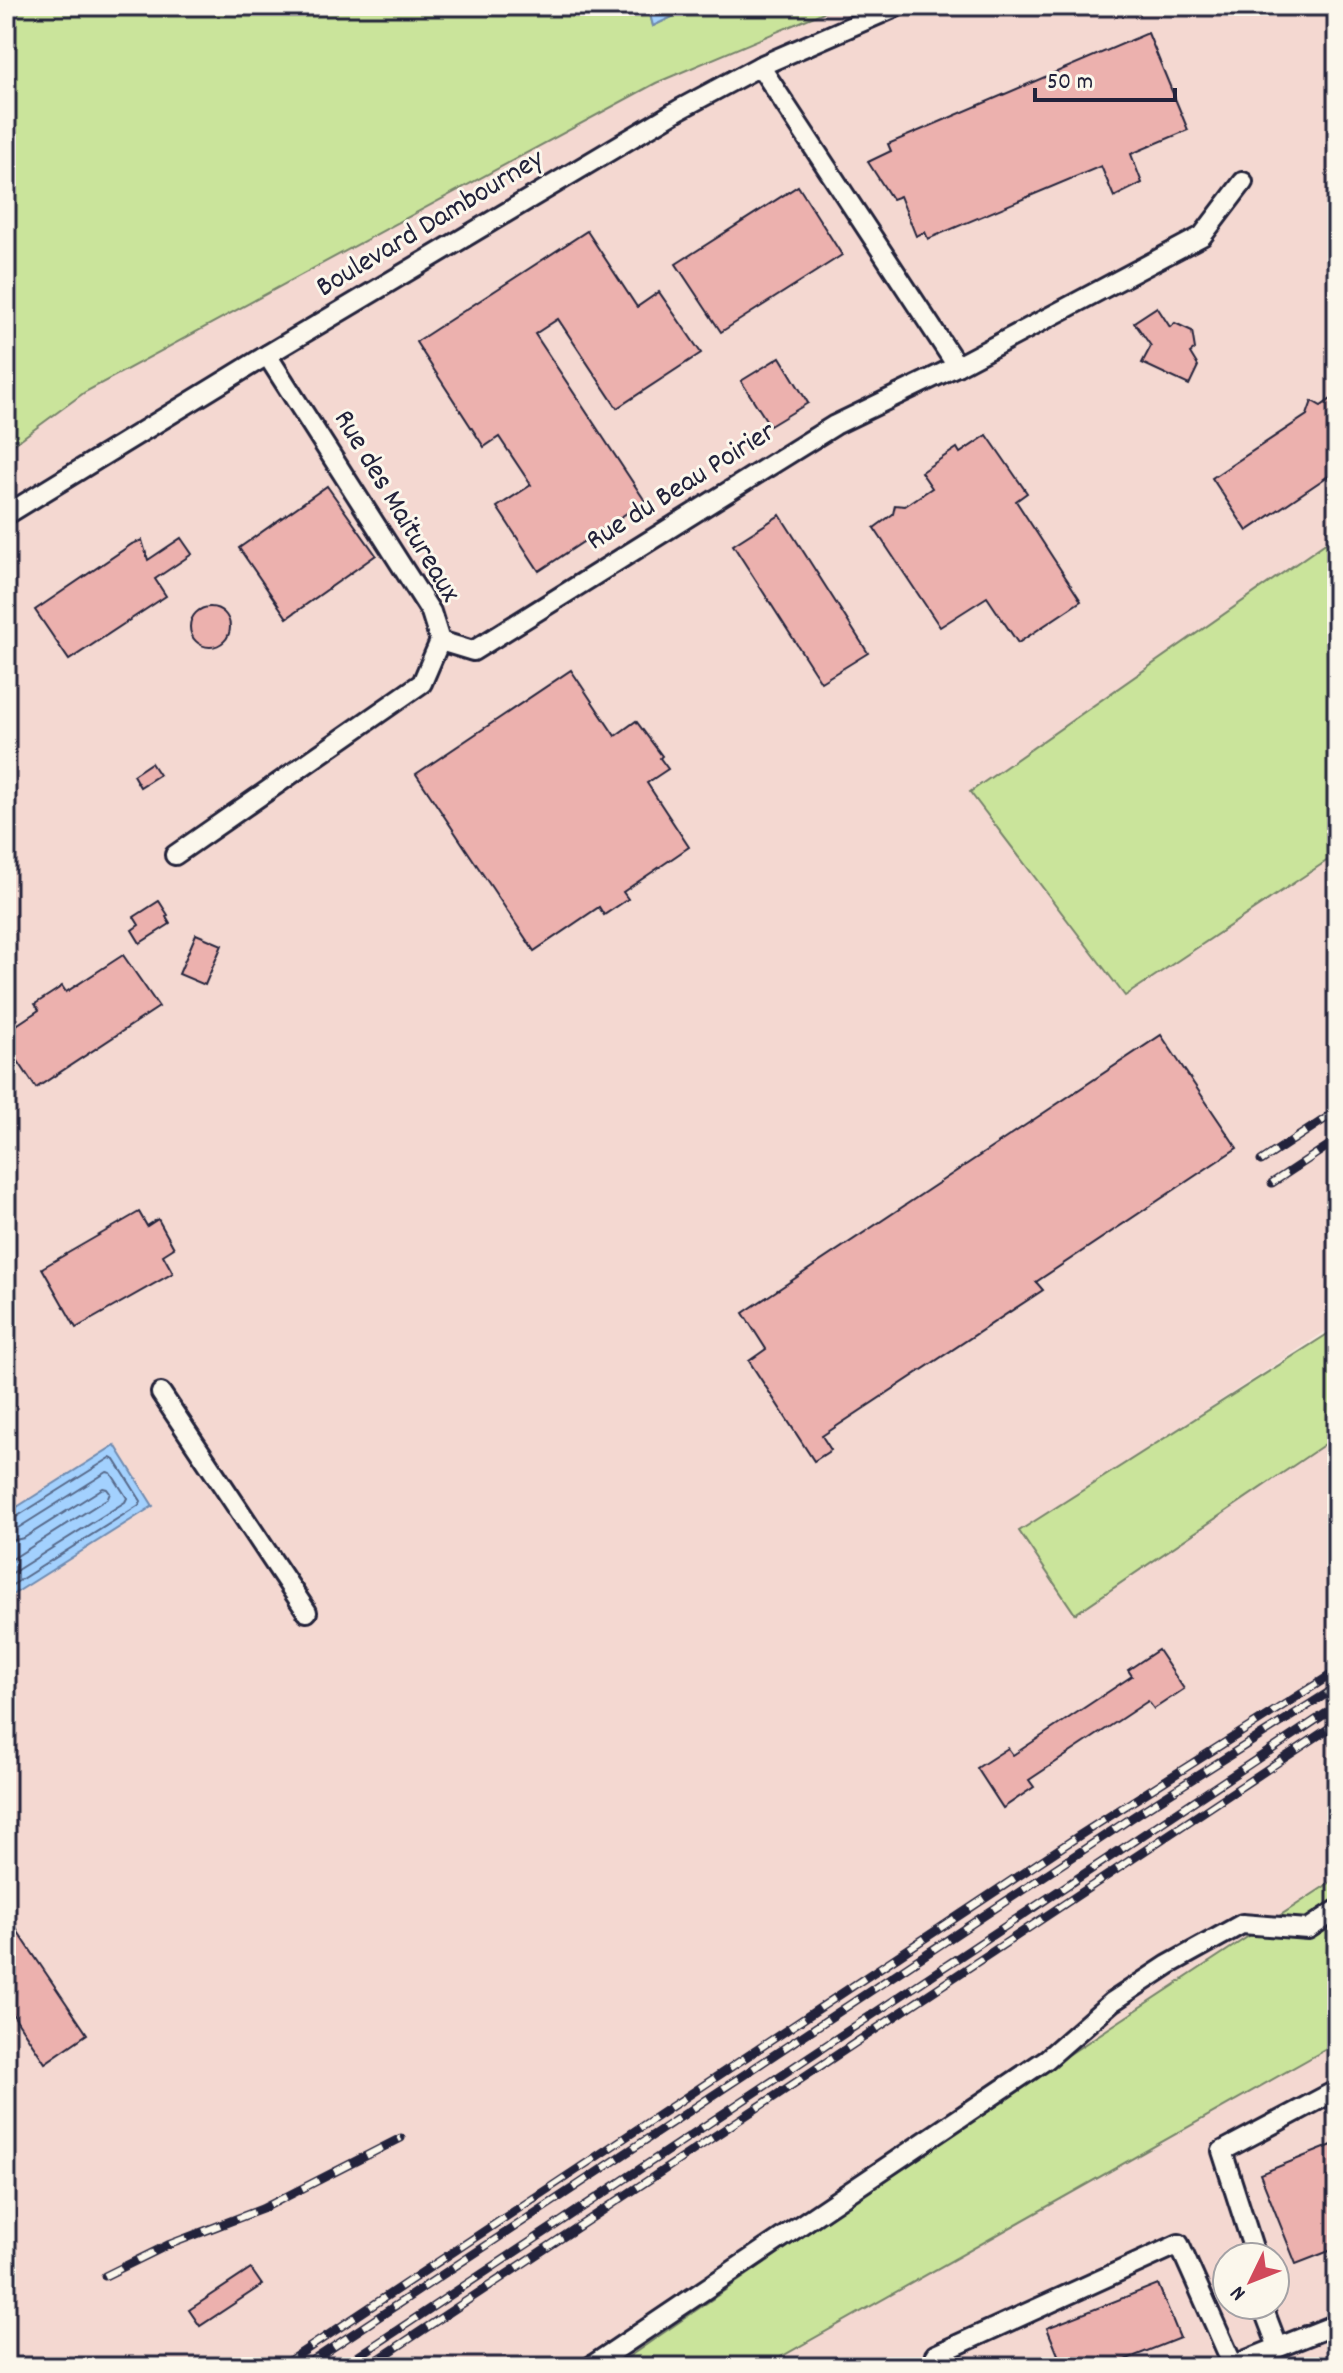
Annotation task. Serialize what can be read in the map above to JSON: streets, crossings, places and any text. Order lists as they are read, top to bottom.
{
  "streets": {
    "street": ["Boulevard Dambourney", "Rue du Beau Poirier", "Rue des Maitureaux"]
  },
  "crossings": [
    ["Boulevard Dambourney", "Rue des Maitureaux"],
    ["Rue du Beau Poirier", "Rue des Maitureaux"]
  ],
  "scale_bar": "50 m",
  "north": "bottom left"
}
